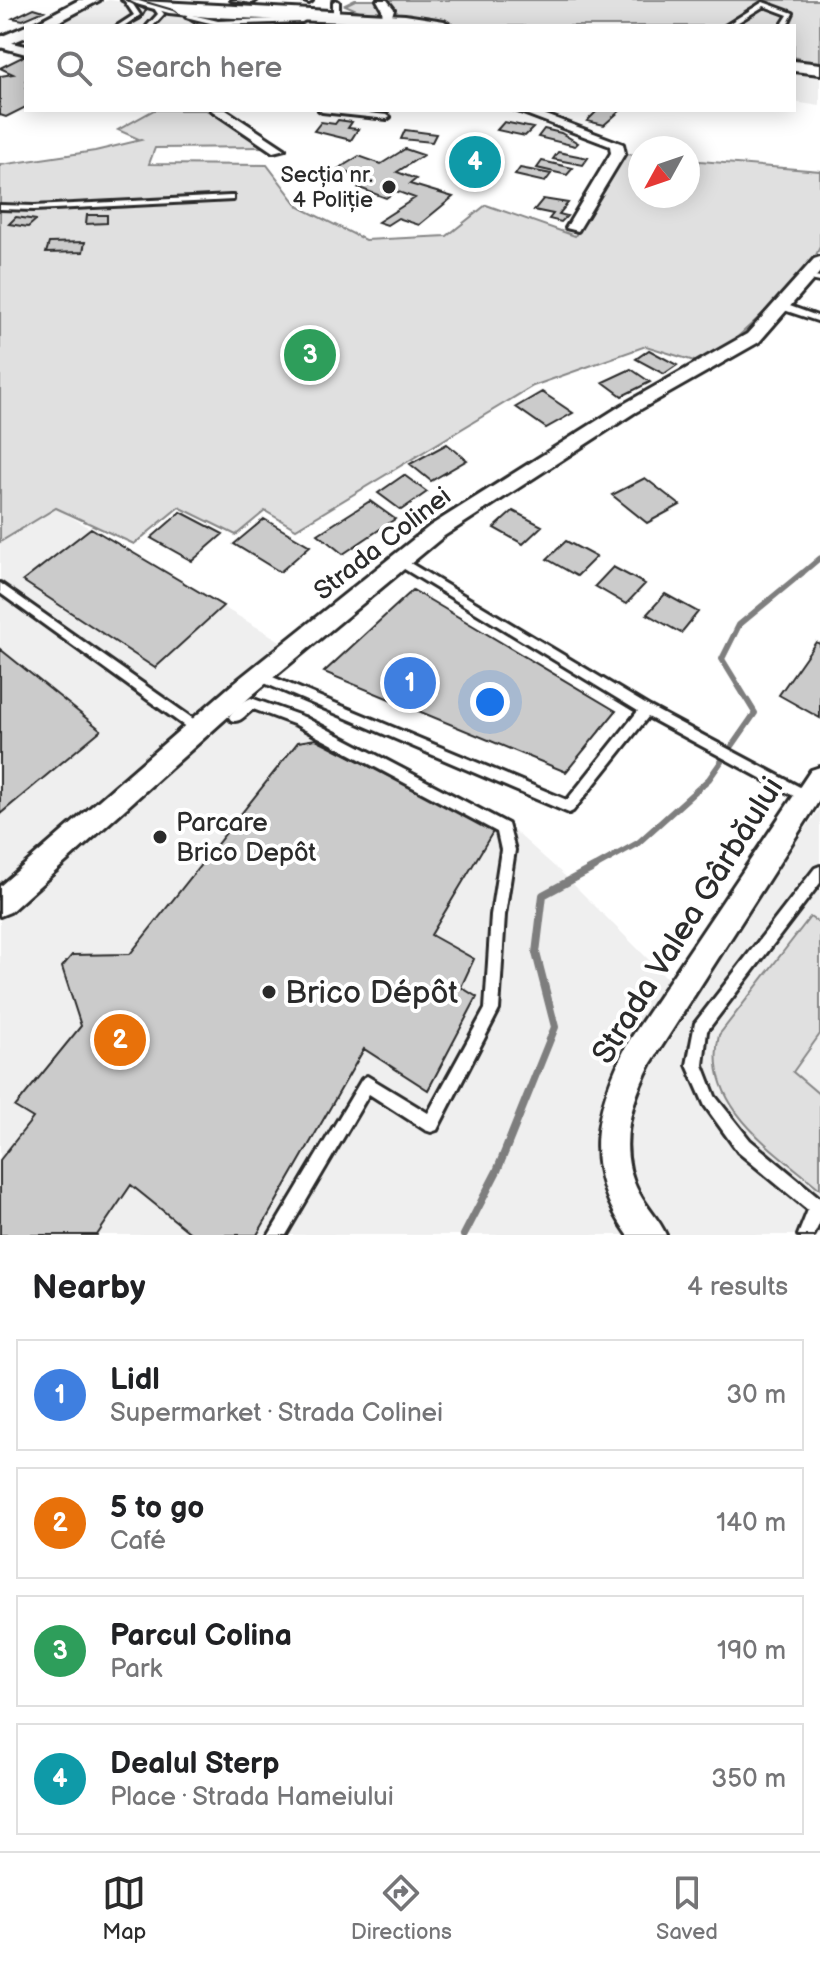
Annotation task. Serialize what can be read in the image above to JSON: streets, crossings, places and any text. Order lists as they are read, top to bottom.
{
  "streets": {
    "street": ["Strada Colinei", "Strada Valea Gârbăului"]
  },
  "places": ["Secția nr. 4 Poliție", "Parcare Brico Depôt", "Brico Dépôt"],
  "north": "bottom left",
  "page": {
    "search": "Search here",
    "pins": [
      "4",
      "3",
      "1",
      "2"
    ],
    "heading": ["Nearby", "4 results"],
    "list": [
      {
        "mark": "1",
        "name": "Lidl",
        "note": "Supermarket · Strada Colinei",
        "value": "30 m"
      },
      {
        "mark": "2",
        "name": "5 to go",
        "note": "Café",
        "value": "140 m"
      },
      {
        "mark": "3",
        "name": "Parcul Colina",
        "note": "Park",
        "value": "190 m"
      },
      {
        "mark": "4",
        "name": "Dealul Sterp",
        "note": "Place · Strada Hameiului",
        "value": "350 m"
      }
    ],
    "nav": ["Map", "Directions", "Saved"]
  }
}
